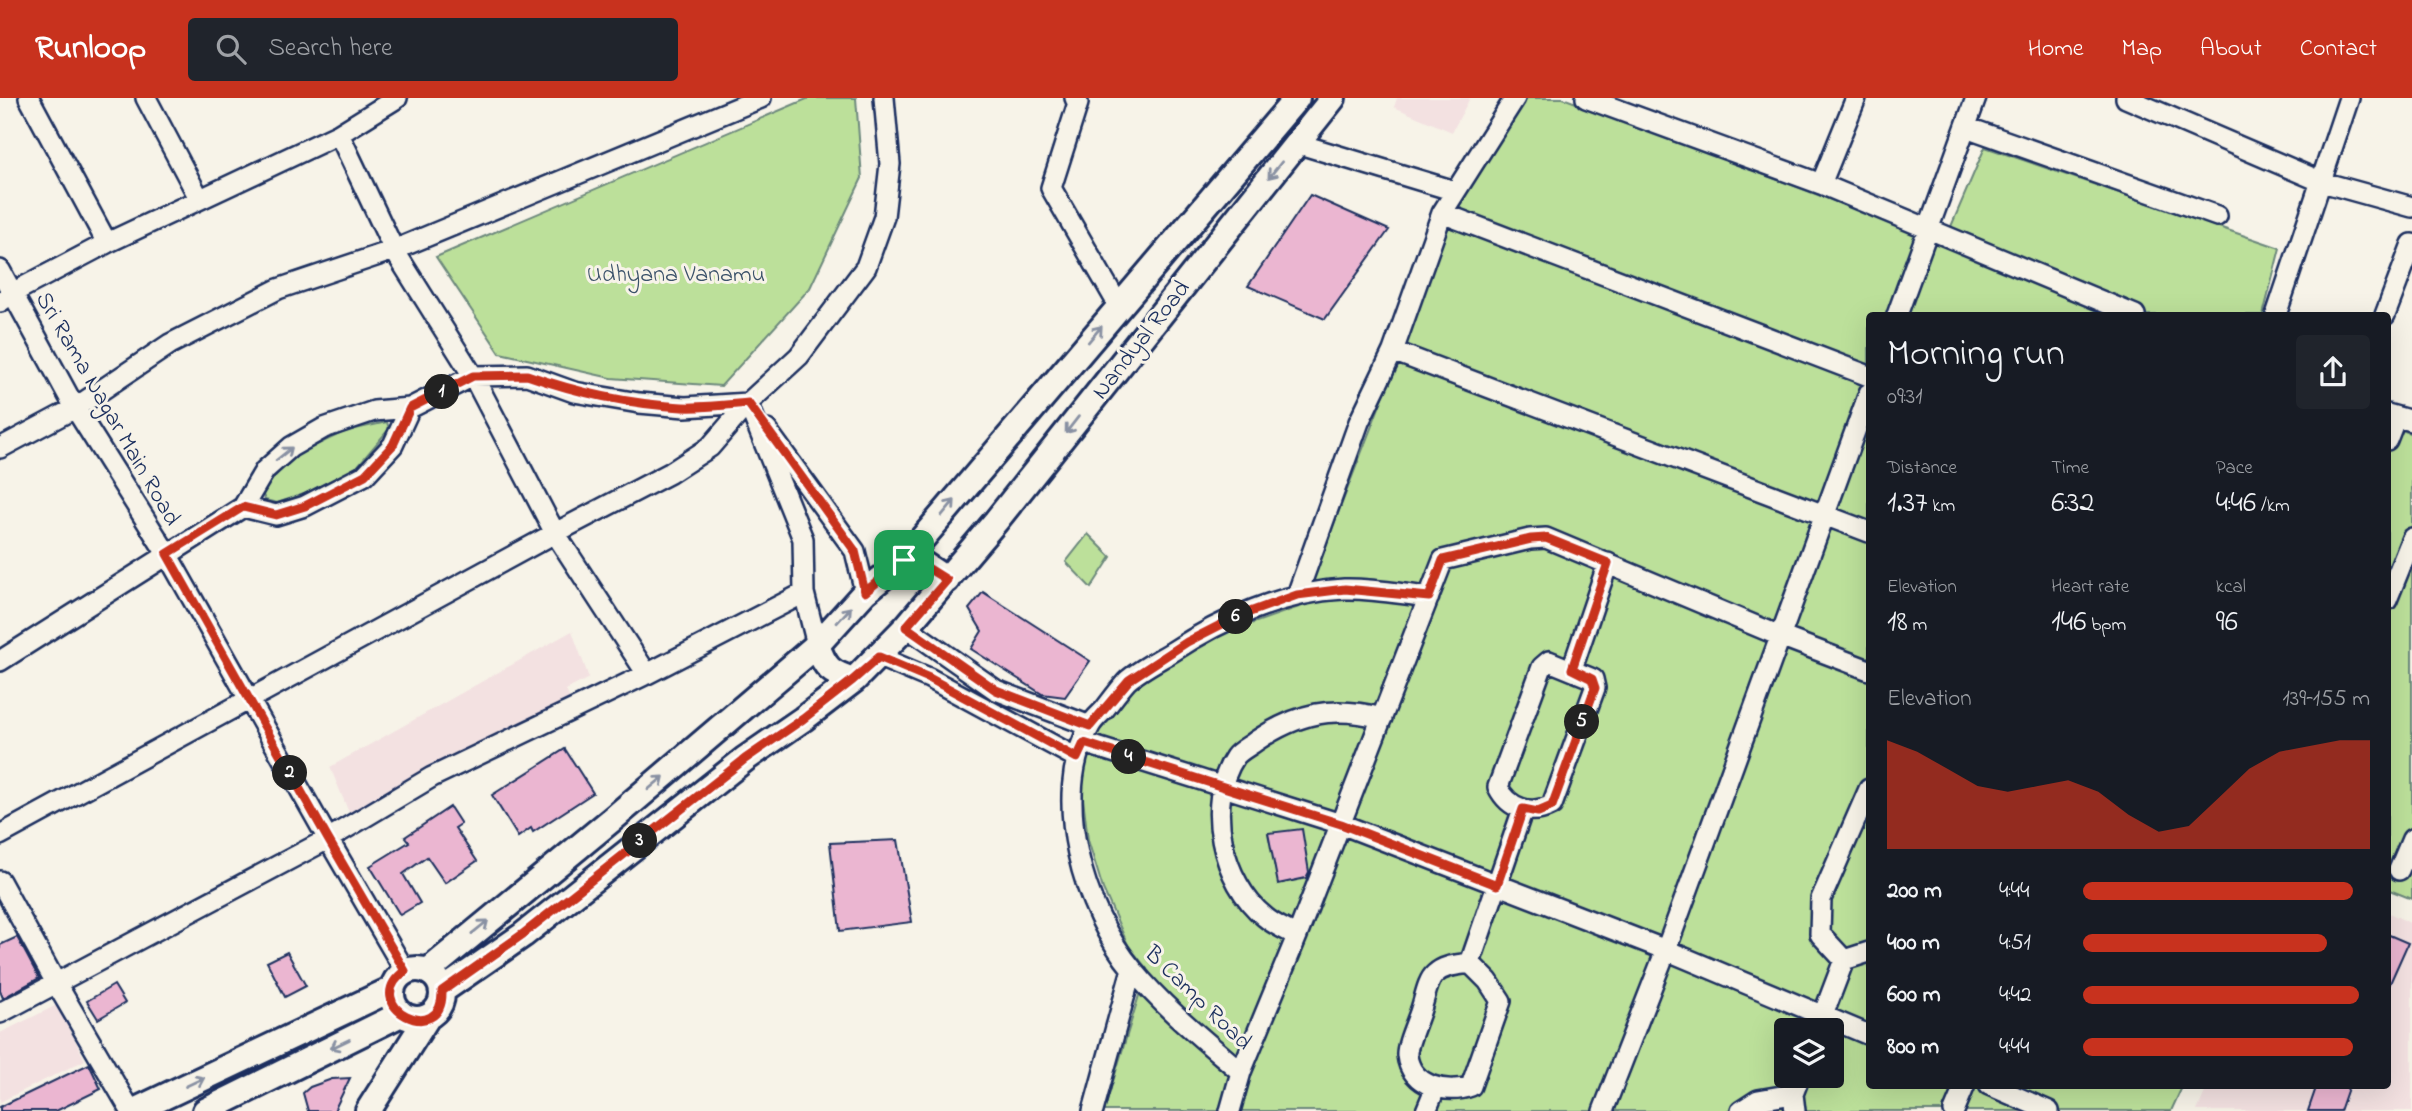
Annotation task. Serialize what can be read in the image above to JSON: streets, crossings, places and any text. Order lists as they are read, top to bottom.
{
  "streets": {
    "main road": ["Nandyal Road"],
    "street": ["Sri Rama Nagar Main Road", "B Camp Road"]
  },
  "crossings": [
    ["Nandyal Road", "Sri Rama Nagar Main Road"]
  ],
  "parks": ["Udhyana Vanamu"],
  "page": {
    "header": "Runloop",
    "search": "Search here",
    "nav": [
      "Home",
      "Map",
      "About",
      "Contact"
    ],
    "heading": ["Morning run", "09:31"],
    "pins": [
      "1",
      "6",
      "5",
      "4",
      "2",
      "3"
    ],
    "stats": [
      ["Distance", "1.37 km"],
      ["Time", "6:32"],
      ["Pace", "4:46 /km"],
      ["Elevation", "18 m"],
      ["Heart rate", "146 bpm"],
      ["kcal", "96"]
    ],
    "chart": ["Elevation", "139–155 m"],
    "list": [
      {
        "name": "200 m",
        "note": "4:44"
      },
      {
        "name": "400 m",
        "note": "4:51"
      },
      {
        "name": "600 m",
        "note": "4:42"
      },
      {
        "name": "800 m",
        "note": "4:44"
      }
    ]
  }
}
